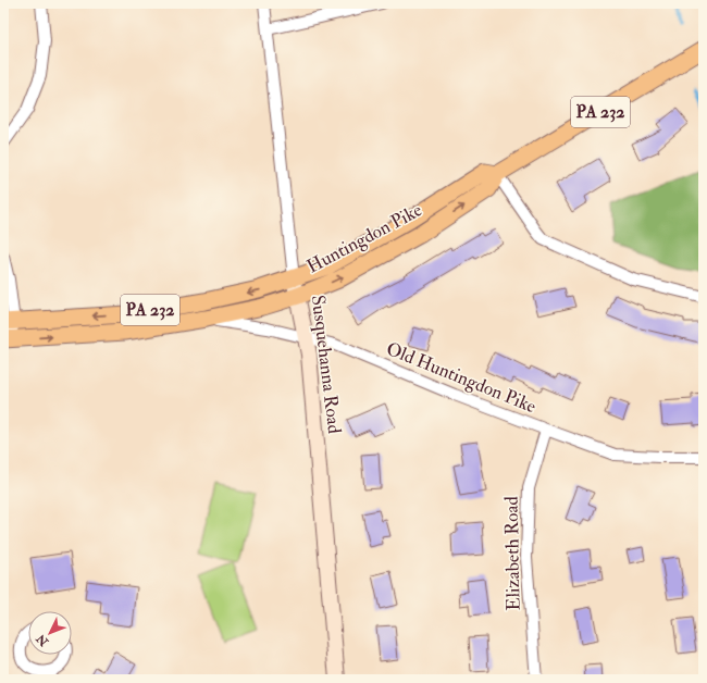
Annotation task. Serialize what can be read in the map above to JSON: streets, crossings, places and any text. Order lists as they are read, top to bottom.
{
  "streets": {
    "main road": ["PA 232", "Huntingdon Pike", "Susquehanna Road"],
    "street": ["Old Huntingdon Pike", "Elizabeth Road"]
  },
  "crossings": [
    ["Huntingdon Pike", "Susquehanna Road"],
    ["Huntingdon Pike", "Old Huntingdon Pike"],
    ["Susquehanna Road", "Old Huntingdon Pike"],
    ["Old Huntingdon Pike", "Elizabeth Road"]
  ],
  "north": "bottom left"
}
